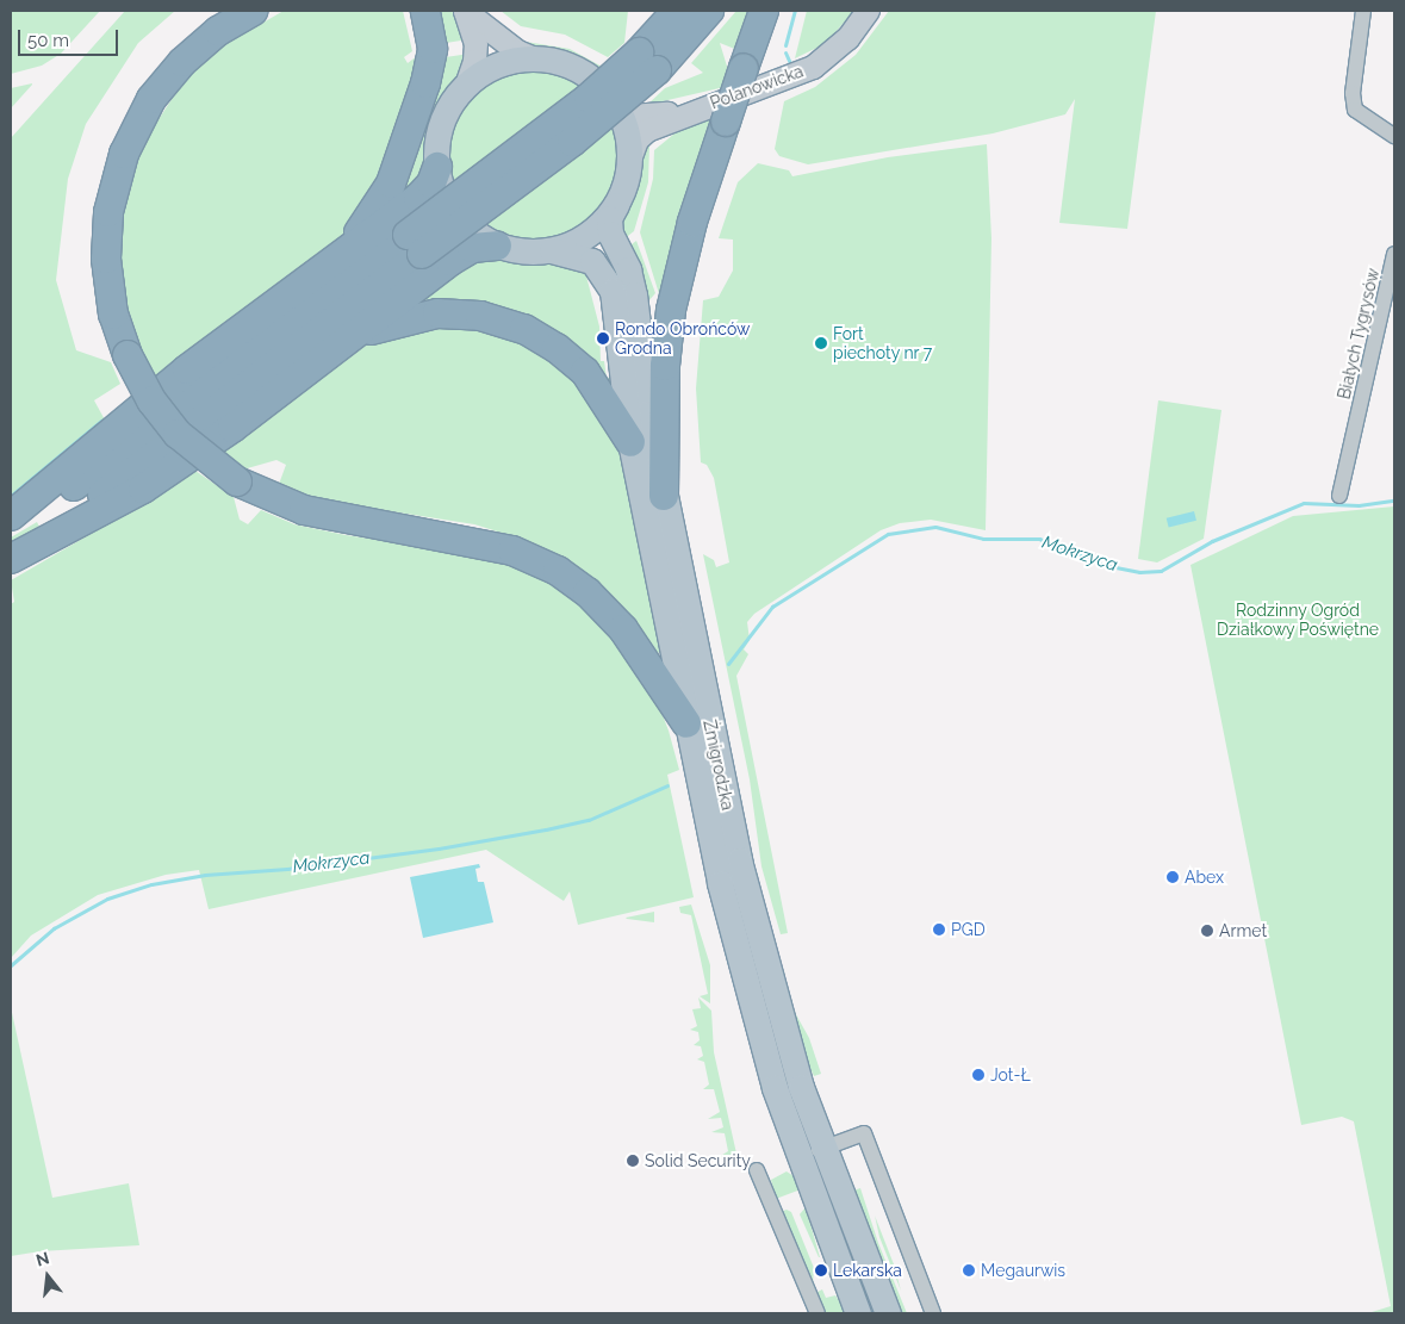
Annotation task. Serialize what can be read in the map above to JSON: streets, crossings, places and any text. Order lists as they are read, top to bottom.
{
  "streets": {
    "main road": ["Żmigrodzka"],
    "street": ["Polanowicka", "Białych Tygrysów"]
  },
  "crossings": [
    ["Polanowicka", "Żmigrodzka"]
  ],
  "water": ["Mokrzyca"],
  "parks": ["Rodzinny Ogród Działkowy Poświętne"],
  "places": [
    "Rondo Obrońców Grodna",
    "Fort piechoty nr 7",
    "Abex",
    "PGD",
    "Armet",
    "Jot-Ł",
    "Solid Security",
    "Lekarska",
    "Megaurwis"
  ],
  "scale_bar": "50 m",
  "north": "top"
}
